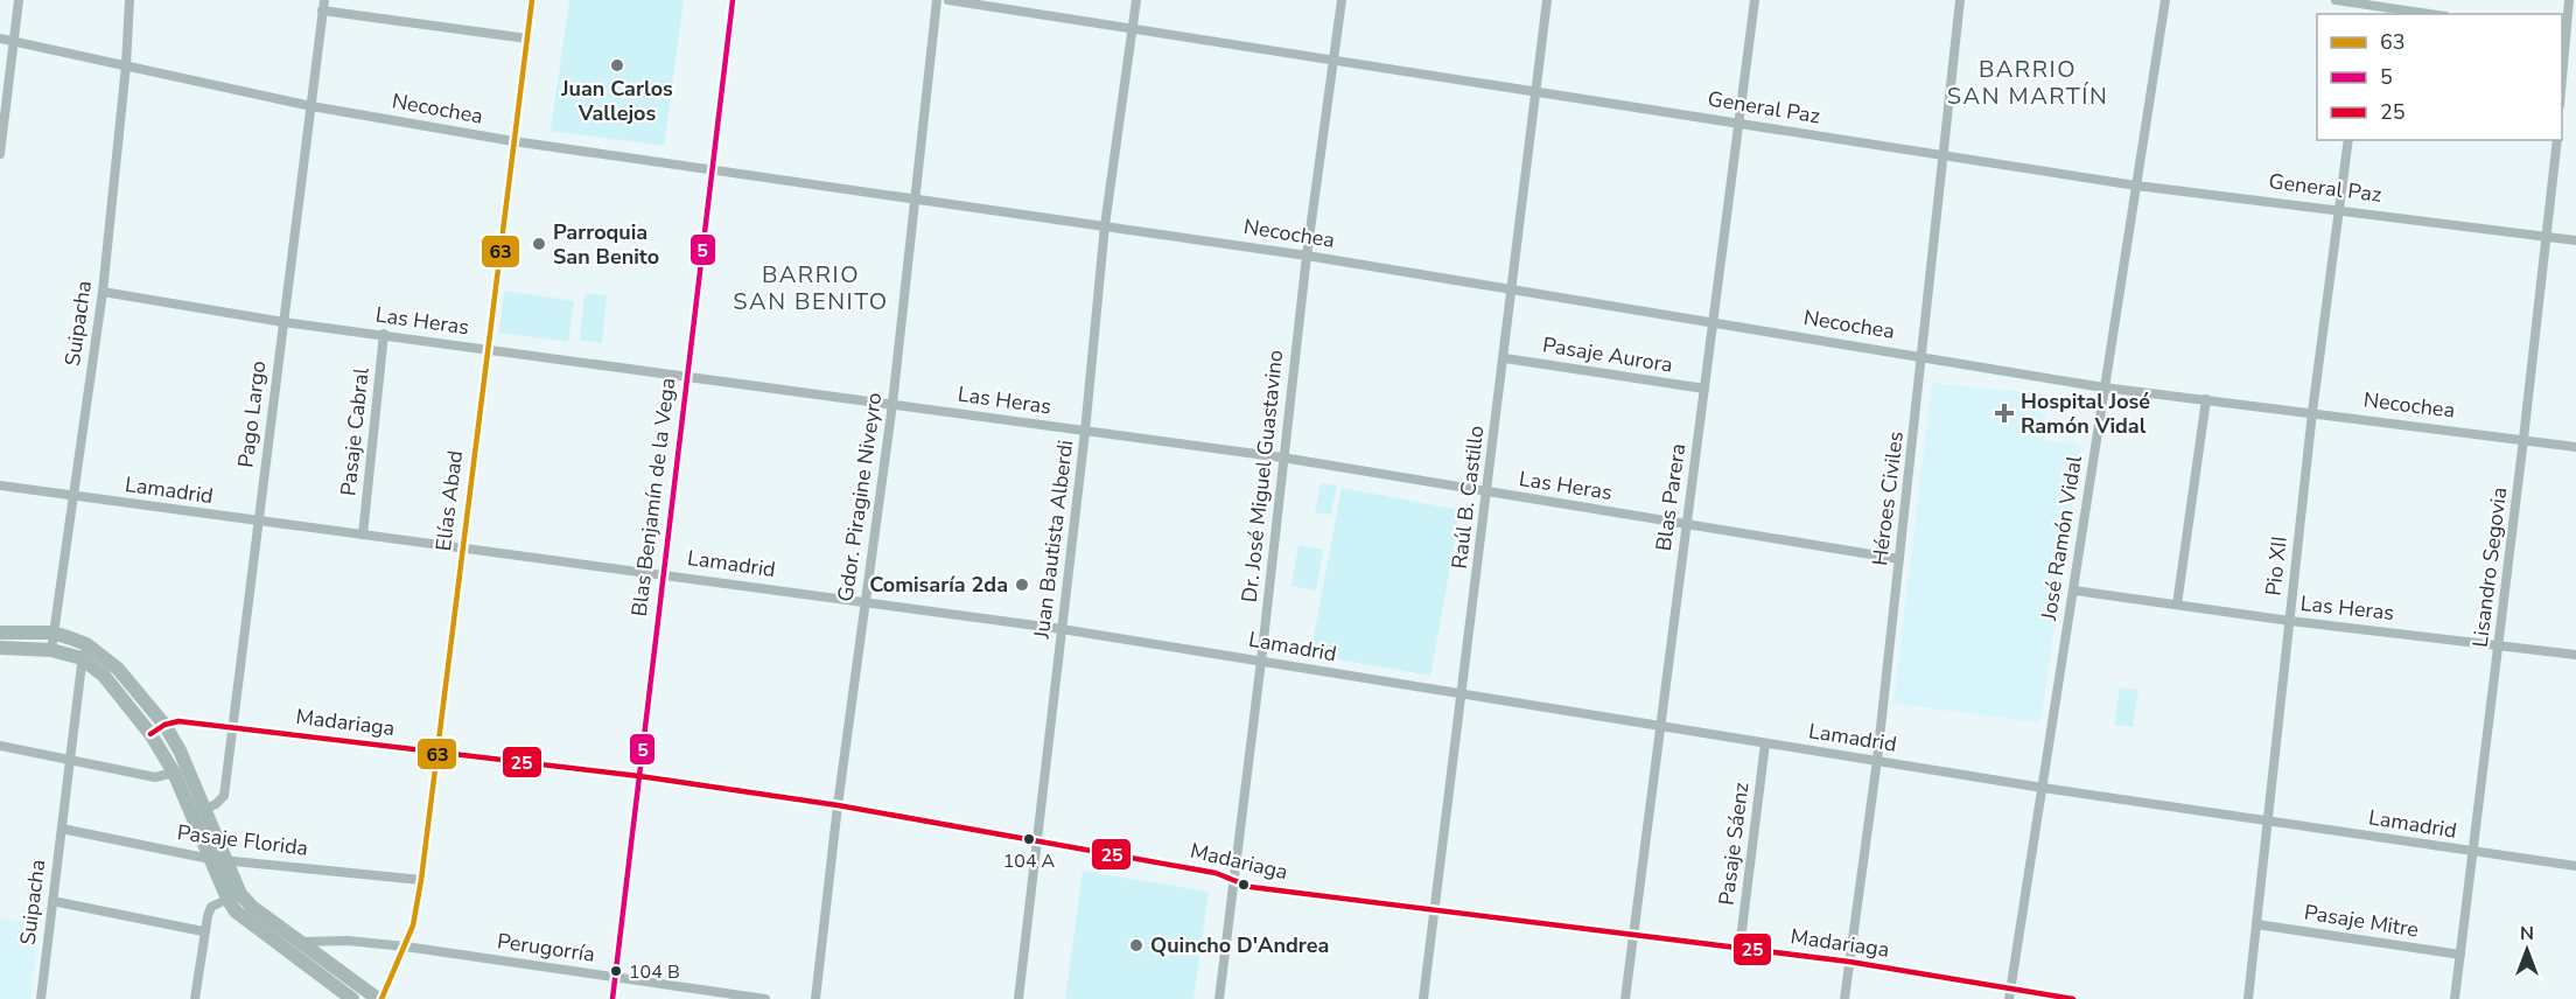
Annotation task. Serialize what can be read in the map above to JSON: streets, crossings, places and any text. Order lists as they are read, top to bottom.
{
  "streets": {
    "street": [
      "General Paz",
      "Necochea",
      "Las Heras",
      "Suipacha",
      "Pasaje Aurora",
      "Pago Largo",
      "Pasaje Cabral",
      "Dr. José Miguel Guastavino",
      "Lamadrid",
      "Blas Benjamín de la Vega",
      "Gdor. Piragine Niveyro",
      "Raúl B. Castillo",
      "Blas Parera",
      "Héroes Civiles",
      "Elías Abad",
      "José Ramón Vidal",
      "Juan Bautista Alberdi",
      "Pio XII",
      "Lisandro Segovia",
      "Madariaga",
      "Pasaje Florida",
      "Pasaje Sáenz",
      "Pasaje Mitre",
      "Perugorría"
    ]
  },
  "crossings": [
    ["General Paz", "Dr. José Miguel Guastavino"],
    ["General Paz", "Raúl B. Castillo"],
    ["General Paz", "Blas Parera"],
    ["General Paz", "Héroes Civiles"],
    ["General Paz", "José Ramón Vidal"],
    ["General Paz", "Juan Bautista Alberdi"],
    ["General Paz", "Pio XII"],
    ["General Paz", "Lisandro Segovia"],
    ["Necochea", "Suipacha"],
    ["Necochea", "Pago Largo"],
    ["Necochea", "Dr. José Miguel Guastavino"],
    ["Necochea", "Blas Benjamín de la Vega"],
    ["Necochea", "Gdor. Piragine Niveyro"],
    ["Necochea", "Raúl B. Castillo"],
    ["Necochea", "Blas Parera"],
    ["Necochea", "Héroes Civiles"],
    ["Necochea", "Elías Abad"],
    ["Necochea", "José Ramón Vidal"],
    ["Necochea", "Juan Bautista Alberdi"],
    ["Necochea", "Pio XII"],
    ["Necochea", "Lisandro Segovia"],
    ["Las Heras", "Suipacha"],
    ["Las Heras", "Pago Largo"],
    ["Las Heras", "Pasaje Cabral"],
    ["Las Heras", "Dr. José Miguel Guastavino"],
    ["Las Heras", "Blas Benjamín de la Vega"],
    ["Las Heras", "Gdor. Piragine Niveyro"],
    ["Las Heras", "Raúl B. Castillo"],
    ["Las Heras", "Blas Parera"],
    ["Las Heras", "Héroes Civiles"],
    ["Las Heras", "Elías Abad"],
    ["Las Heras", "José Ramón Vidal"],
    ["Las Heras", "Juan Bautista Alberdi"],
    ["Las Heras", "Pio XII"],
    ["Las Heras", "Lisandro Segovia"],
    ["Suipacha", "Lamadrid"],
    ["Suipacha", "Pasaje Florida"],
    ["Pasaje Aurora", "Raúl B. Castillo"],
    ["Pasaje Aurora", "Blas Parera"],
    ["Pago Largo", "Lamadrid"],
    ["Pago Largo", "Madariaga"],
    ["Pasaje Cabral", "Lamadrid"],
    ["Dr. José Miguel Guastavino", "Lamadrid"],
    ["Dr. José Miguel Guastavino", "Madariaga"],
    ["Lamadrid", "Blas Benjamín de la Vega"],
    ["Lamadrid", "Gdor. Piragine Niveyro"],
    ["Lamadrid", "Raúl B. Castillo"],
    ["Lamadrid", "Blas Parera"],
    ["Lamadrid", "Héroes Civiles"],
    ["Lamadrid", "Elías Abad"],
    ["Lamadrid", "José Ramón Vidal"],
    ["Lamadrid", "Juan Bautista Alberdi"],
    ["Lamadrid", "Pio XII"],
    ["Lamadrid", "Lisandro Segovia"],
    ["Lamadrid", "Pasaje Sáenz"],
    ["Blas Benjamín de la Vega", "Madariaga"],
    ["Blas Benjamín de la Vega", "Perugorría"],
    ["Gdor. Piragine Niveyro", "Madariaga"],
    ["Raúl B. Castillo", "Madariaga"],
    ["Blas Parera", "Madariaga"],
    ["Héroes Civiles", "Madariaga"],
    ["Elías Abad", "Madariaga"],
    ["Elías Abad", "Pasaje Florida"],
    ["Elías Abad", "Perugorría"],
    ["José Ramón Vidal", "Madariaga"],
    ["Juan Bautista Alberdi", "Madariaga"],
    ["Pio XII", "Pasaje Mitre"],
    ["Lisandro Segovia", "Pasaje Mitre"],
    ["Madariaga", "Pasaje Sáenz"]
  ],
  "districts": ["BARRIO SAN MARTÍN", "BARRIO SAN BENITO"],
  "places": {
    "other": [
      "Juan Carlos Vallejos",
      "Parroquia San Benito",
      "Comisaría 2da",
      "104 A",
      "Quincho D'Andrea",
      "104 B"
    ],
    "health": ["Hospital José Ramón Vidal"]
  },
  "lines": ["transit line 63", "transit line 5", "transit line 25"],
  "legend": ["63", "5", "25"],
  "north": "top"
}
